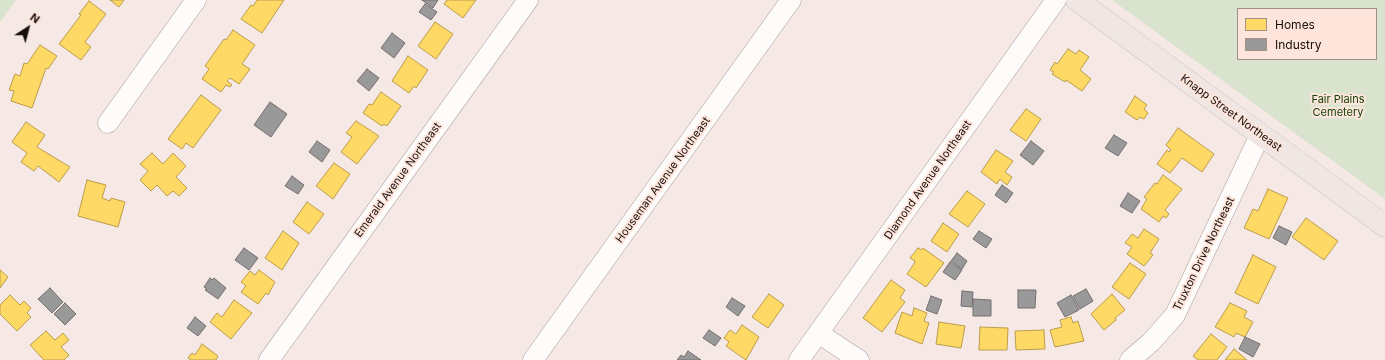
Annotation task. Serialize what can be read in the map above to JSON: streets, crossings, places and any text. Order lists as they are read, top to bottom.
{
  "streets": {
    "main road": ["Knapp Street Northeast"],
    "street": [
      "Emerald Avenue Northeast",
      "Houseman Avenue Northeast",
      "Diamond Avenue Northeast",
      "Truxton Drive Northeast"
    ]
  },
  "crossings": [
    ["Knapp Street Northeast", "Truxton Drive Northeast"]
  ],
  "parks": ["Fair Plains Cemetery"],
  "legend": ["Homes", "Industry"],
  "north": "top right"
}
